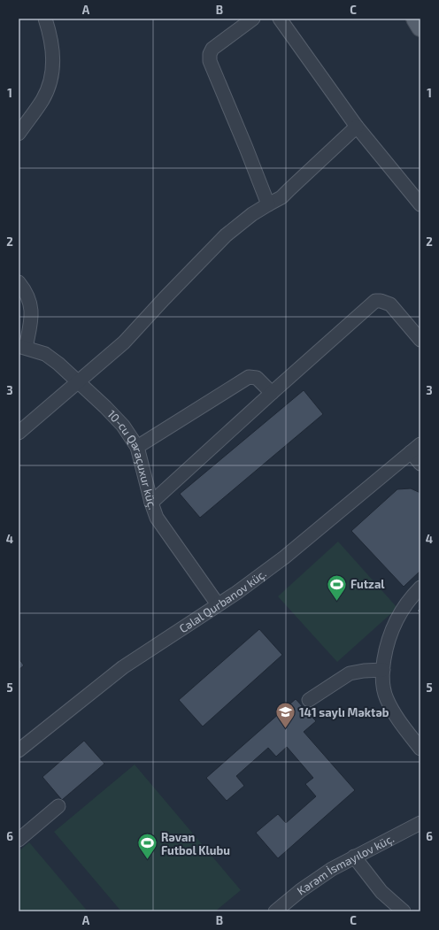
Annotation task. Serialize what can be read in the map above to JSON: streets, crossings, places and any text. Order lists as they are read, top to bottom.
{
  "streets": {
    "street": ["10-cu Qaraçuxur küç.", "Cəlal Qurbanov küç.", "Kərəm İsmayılov küç."]
  },
  "crossings": [
    ["10-cu Qaraçuxur küç.", "Cəlal Qurbanov küç."]
  ],
  "places": {
    "sports": ["Futzal", "Rəvan Futbol Klubu"],
    "school or university": ["141 saylı Məktəb"]
  },
  "grid": {
    "columns": ["A", "B", "C"],
    "rows": [
      "1",
      "2",
      "3",
      "4",
      "5",
      "6"
    ]
  }
}
